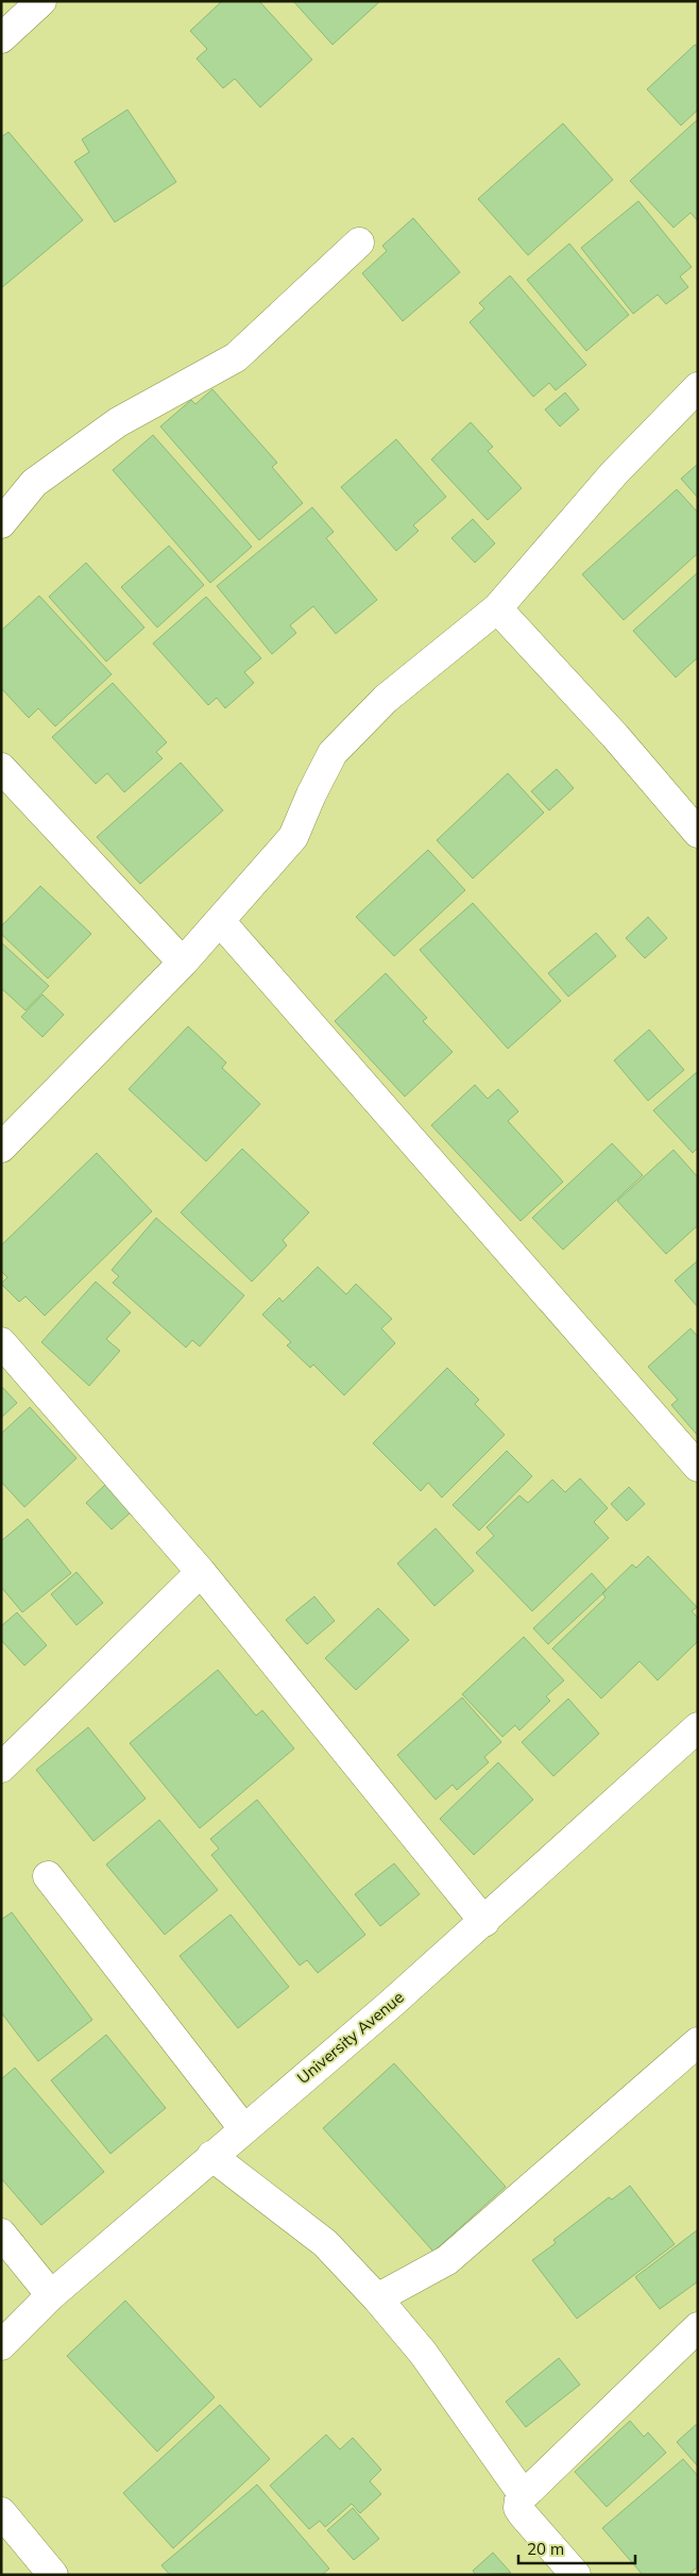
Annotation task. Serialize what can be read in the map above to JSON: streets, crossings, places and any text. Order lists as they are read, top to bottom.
{
  "streets": {
    "street": ["University Avenue"]
  },
  "scale_bar": "20 m"
}
